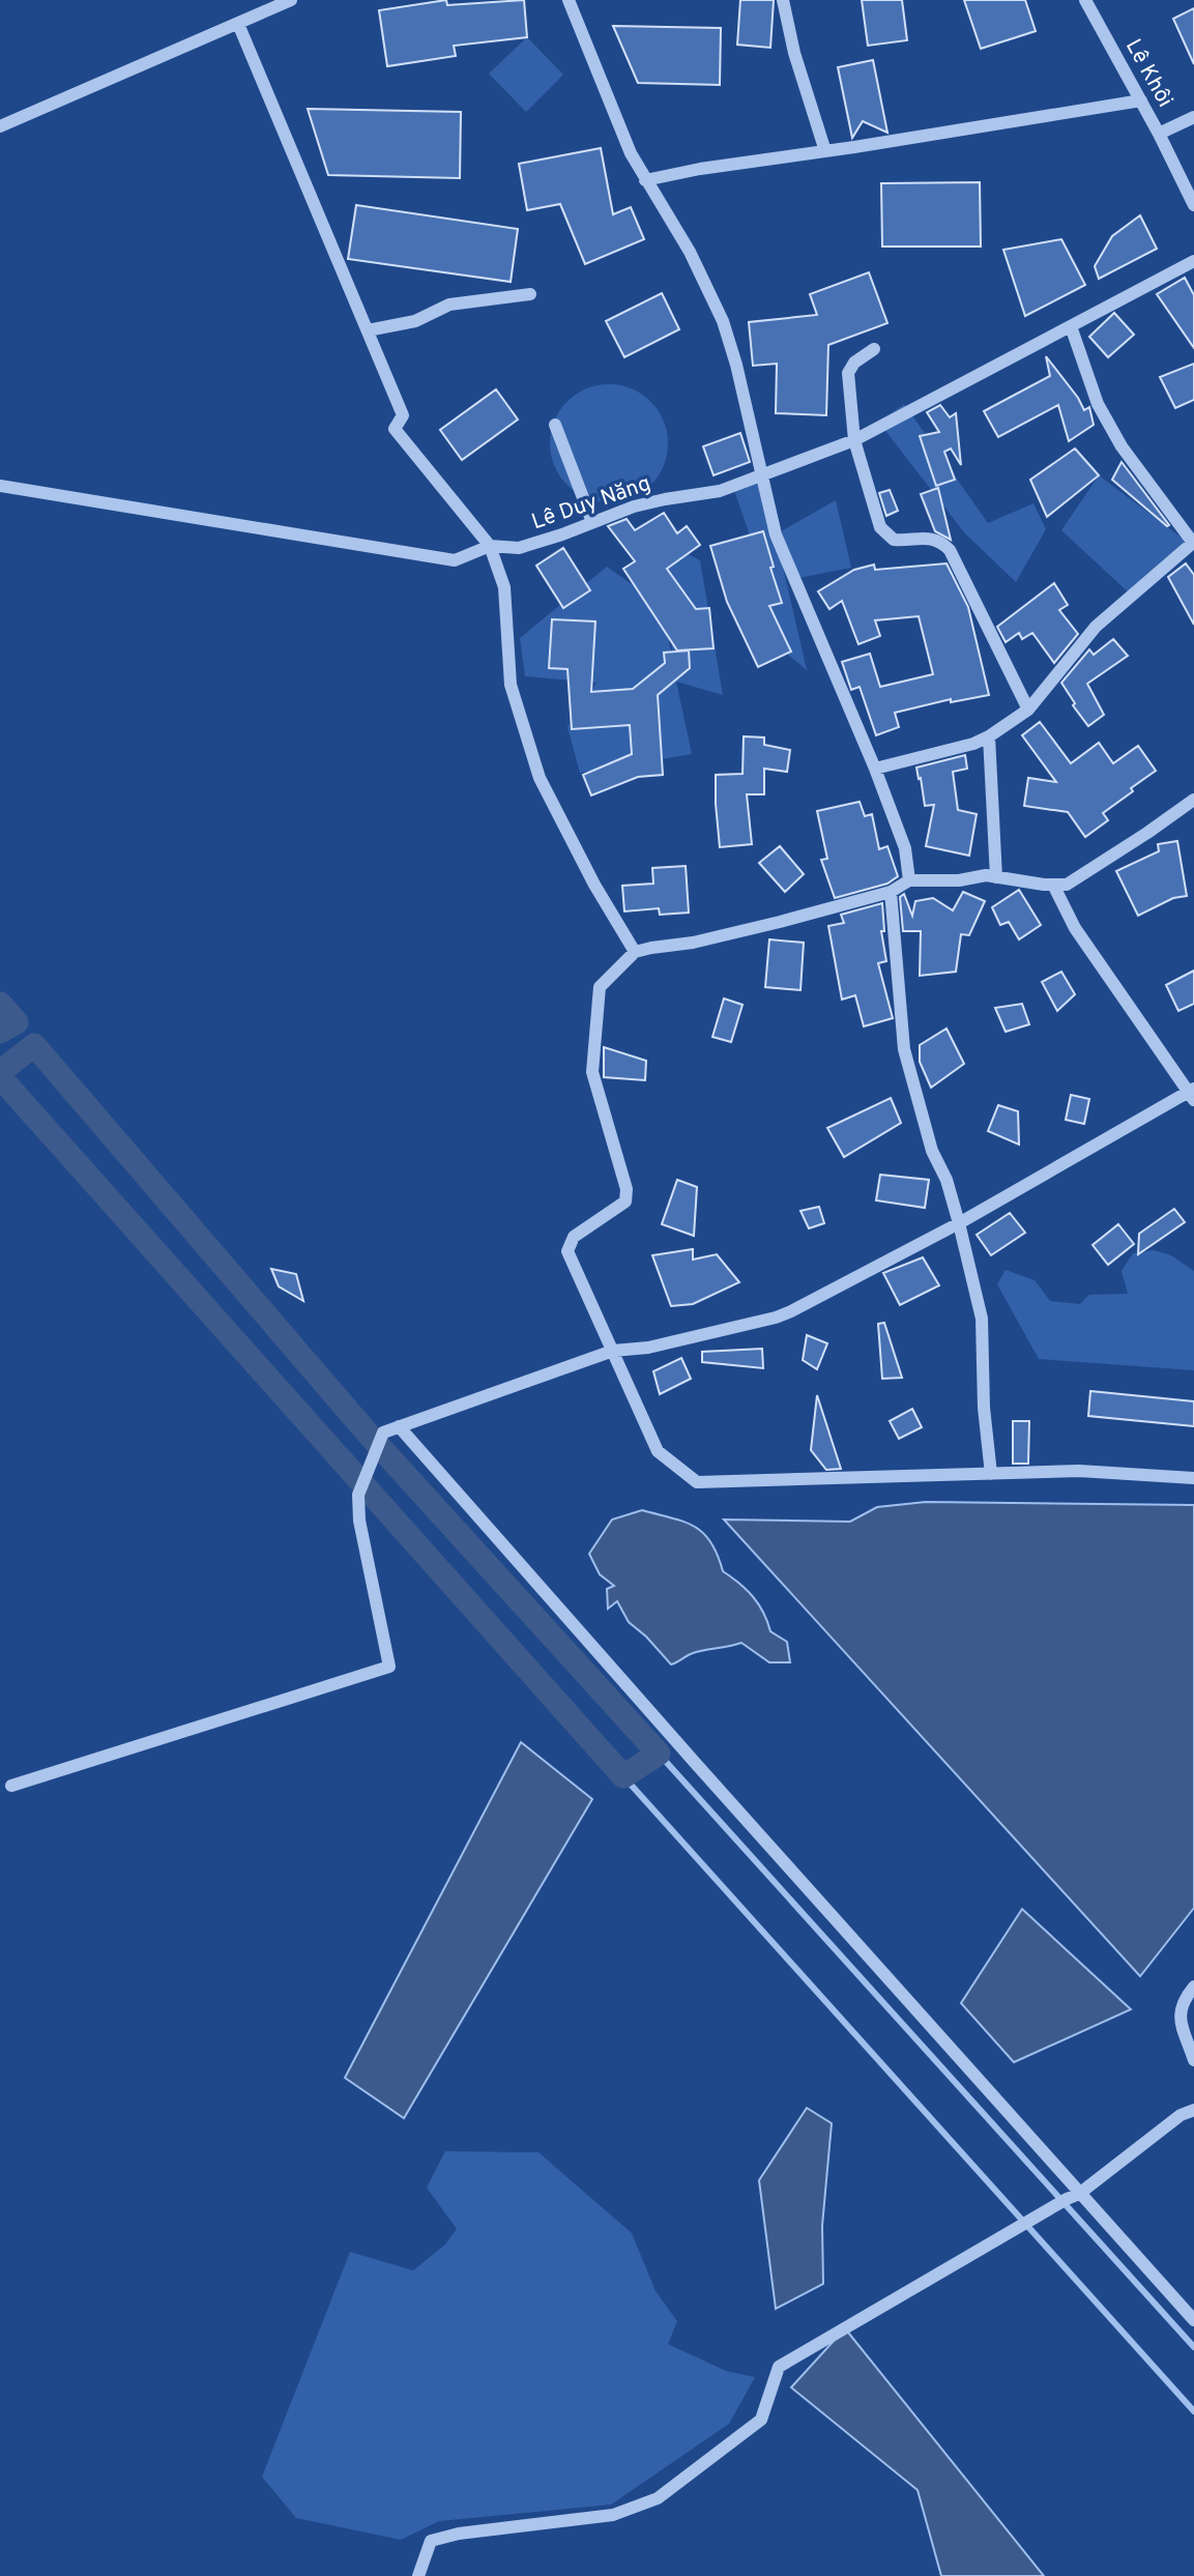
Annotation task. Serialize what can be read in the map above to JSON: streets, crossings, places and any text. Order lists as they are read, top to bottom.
{
  "streets": {
    "street": ["Lê Khôi", "Lê Duy Năng"]
  }
}
